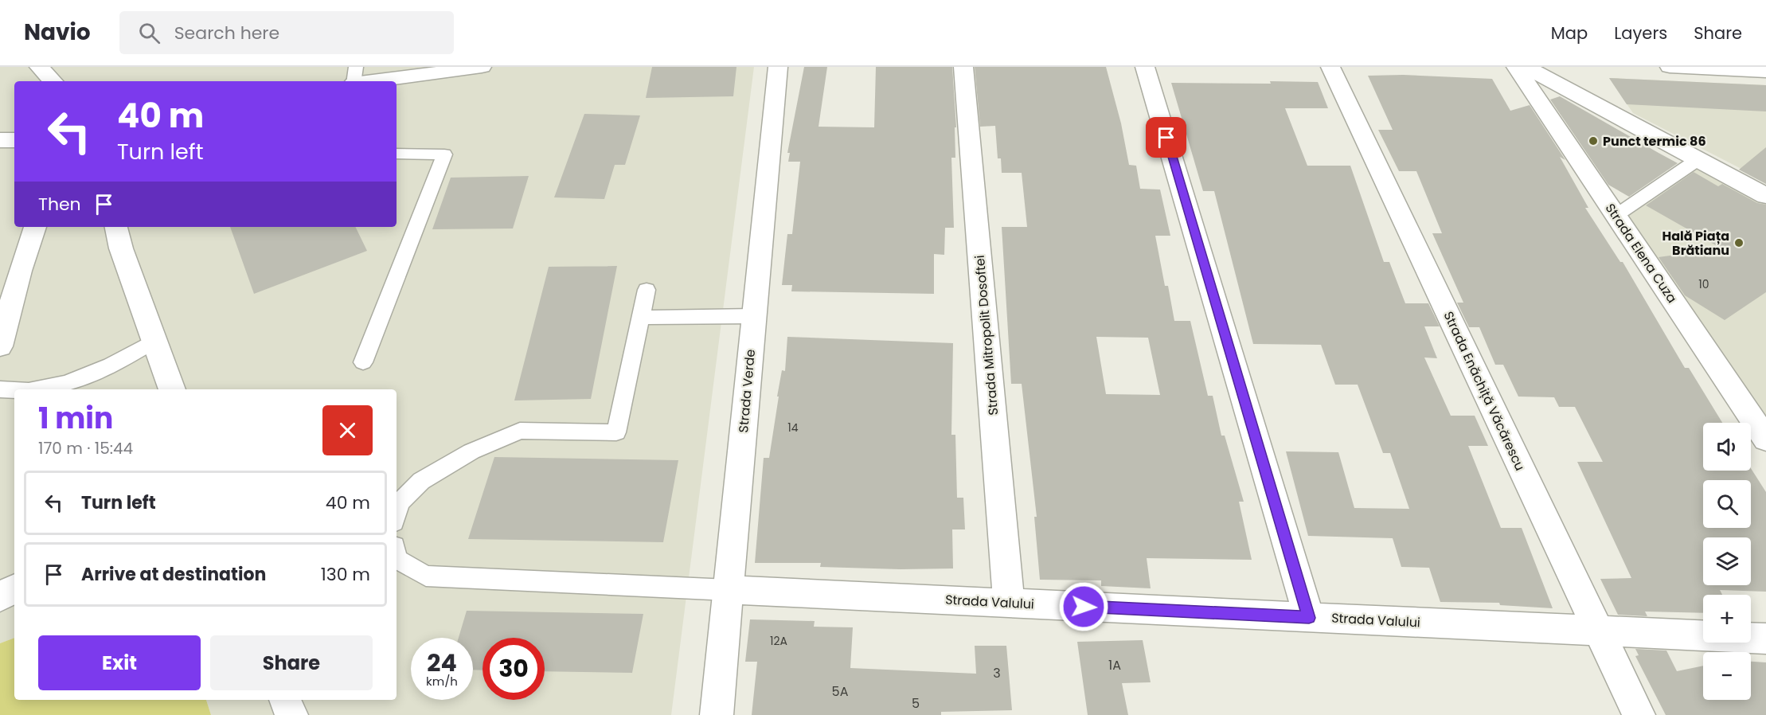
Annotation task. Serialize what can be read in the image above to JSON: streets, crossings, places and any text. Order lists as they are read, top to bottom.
{
  "streets": {
    "street": [
      "Strada Elena Cuza",
      "Strada Mitropolit Dosoftei",
      "Strada Verde",
      "Strada Enăchiță Văcărescu",
      "Strada Valului"
    ]
  },
  "crossings": [
    ["Strada Mitropolit Dosoftei", "Strada Valului"],
    ["Strada Verde", "Strada Valului"],
    ["Strada Enăchiță Văcărescu", "Strada Valului"]
  ],
  "places": ["Punct termic 86", "Hală Piața Brătianu"],
  "house_numbers": [
    "10",
    "14",
    "12A",
    "1A",
    "3",
    "5A",
    "5"
  ],
  "page": {
    "header": "Navio",
    "search": "Search here",
    "nav": ["Map", "Layers", "Share"],
    "turn": ["40 m", "Turn left"],
    "then": "Then",
    "heading": ["1 min", "170 m · 15:44"],
    "map_buttons": ["+", "−"],
    "list": [
      {
        "name": "Turn left",
        "value": "40 m"
      },
      {
        "name": "Arrive at destination",
        "value": "130 m"
      }
    ],
    "buttons": ["Exit", "Share"],
    "speed": "24 km/h",
    "limit": "30"
  }
}
